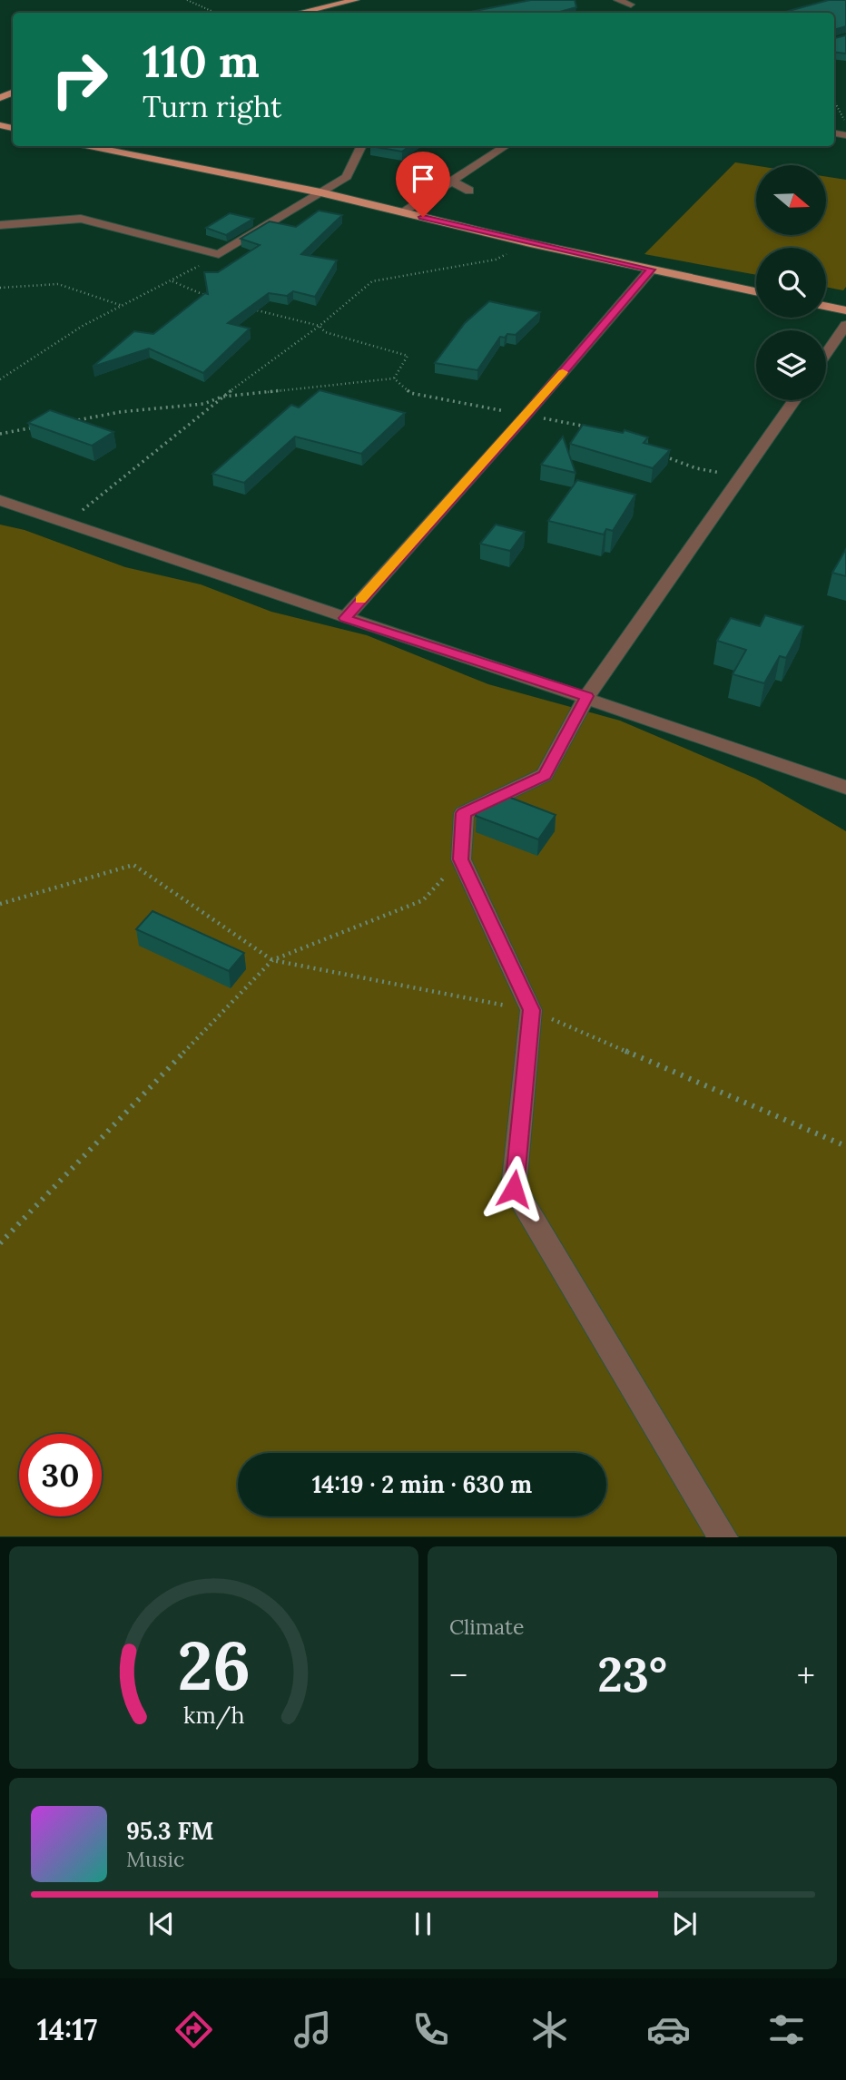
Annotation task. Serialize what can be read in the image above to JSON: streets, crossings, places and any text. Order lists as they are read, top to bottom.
{
  "north": "right",
  "page": {
    "turn": ["110 m", "Turn right"],
    "limit": "30",
    "trip": "14:19 · 2 min · 630 m",
    "tile": "Climate",
    "heat": ["−", "23°", "+"],
    "song": ["95.3 FM", "Music"],
    "tabs": "14:17",
    "gauge": ["26", "km/h"]
  }
}
